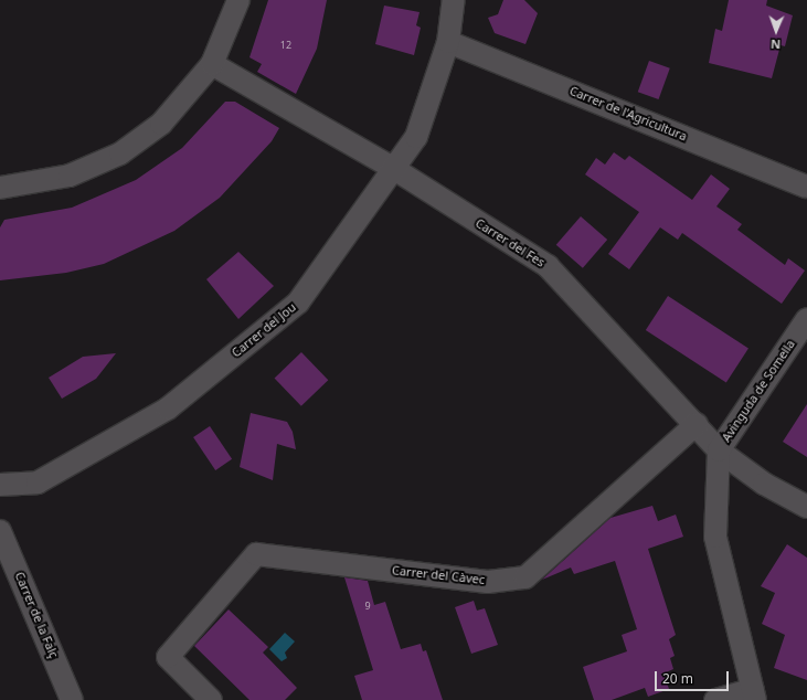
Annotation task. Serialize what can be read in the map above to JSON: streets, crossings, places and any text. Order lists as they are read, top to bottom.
{
  "streets": {
    "street": [
      "Carrer de l'Agricultura",
      "Carrer del Fes",
      "Carrer del Jou",
      "Avinguda de Somella",
      "Carrer del Càvec",
      "Carrer de la Falç"
    ]
  },
  "crossings": [
    ["Carrer de l'Agricultura", "Carrer del Jou"],
    ["Carrer del Fes", "Carrer del Jou"],
    ["Carrer del Fes", "Avinguda de Somella"],
    ["Carrer del Fes", "Carrer del Càvec"]
  ],
  "house_numbers": ["12", "9"],
  "scale_bar": "20 m",
  "north": "bottom"
}
